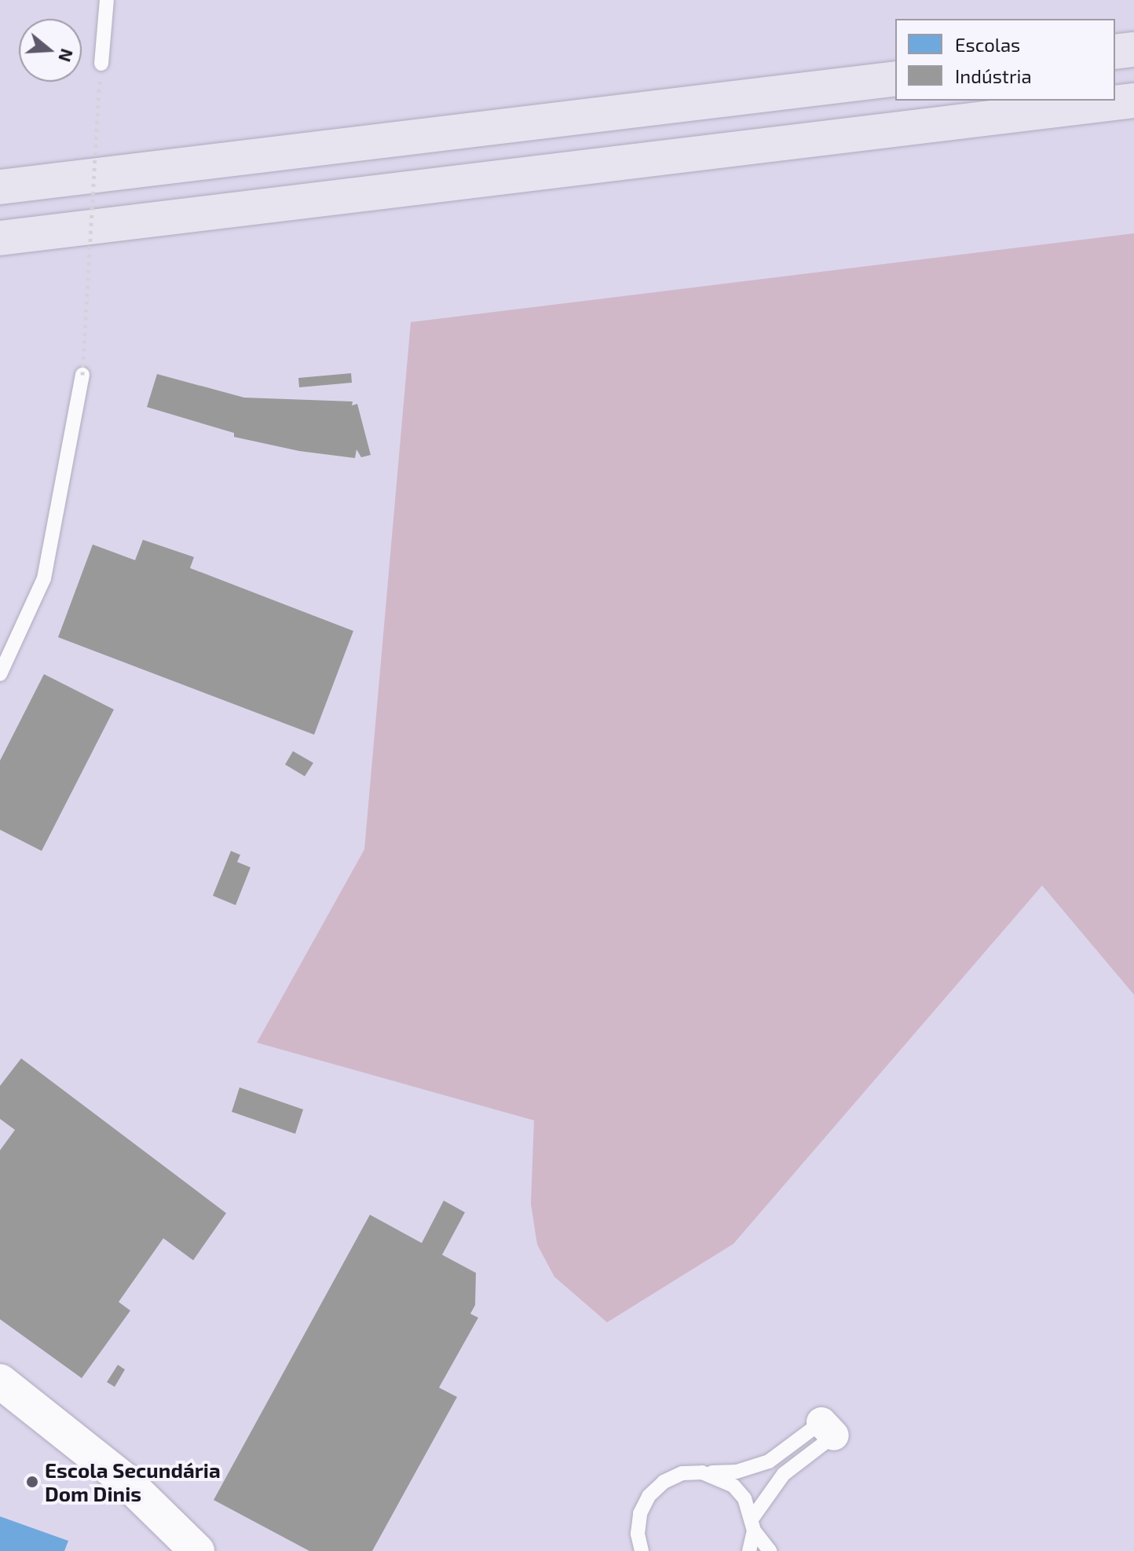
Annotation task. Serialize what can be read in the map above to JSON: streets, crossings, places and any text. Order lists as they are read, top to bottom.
{
  "places": ["Escola Secundária Dom Dinis"],
  "legend": ["Escolas", "Indústria"],
  "north": "right"
}
